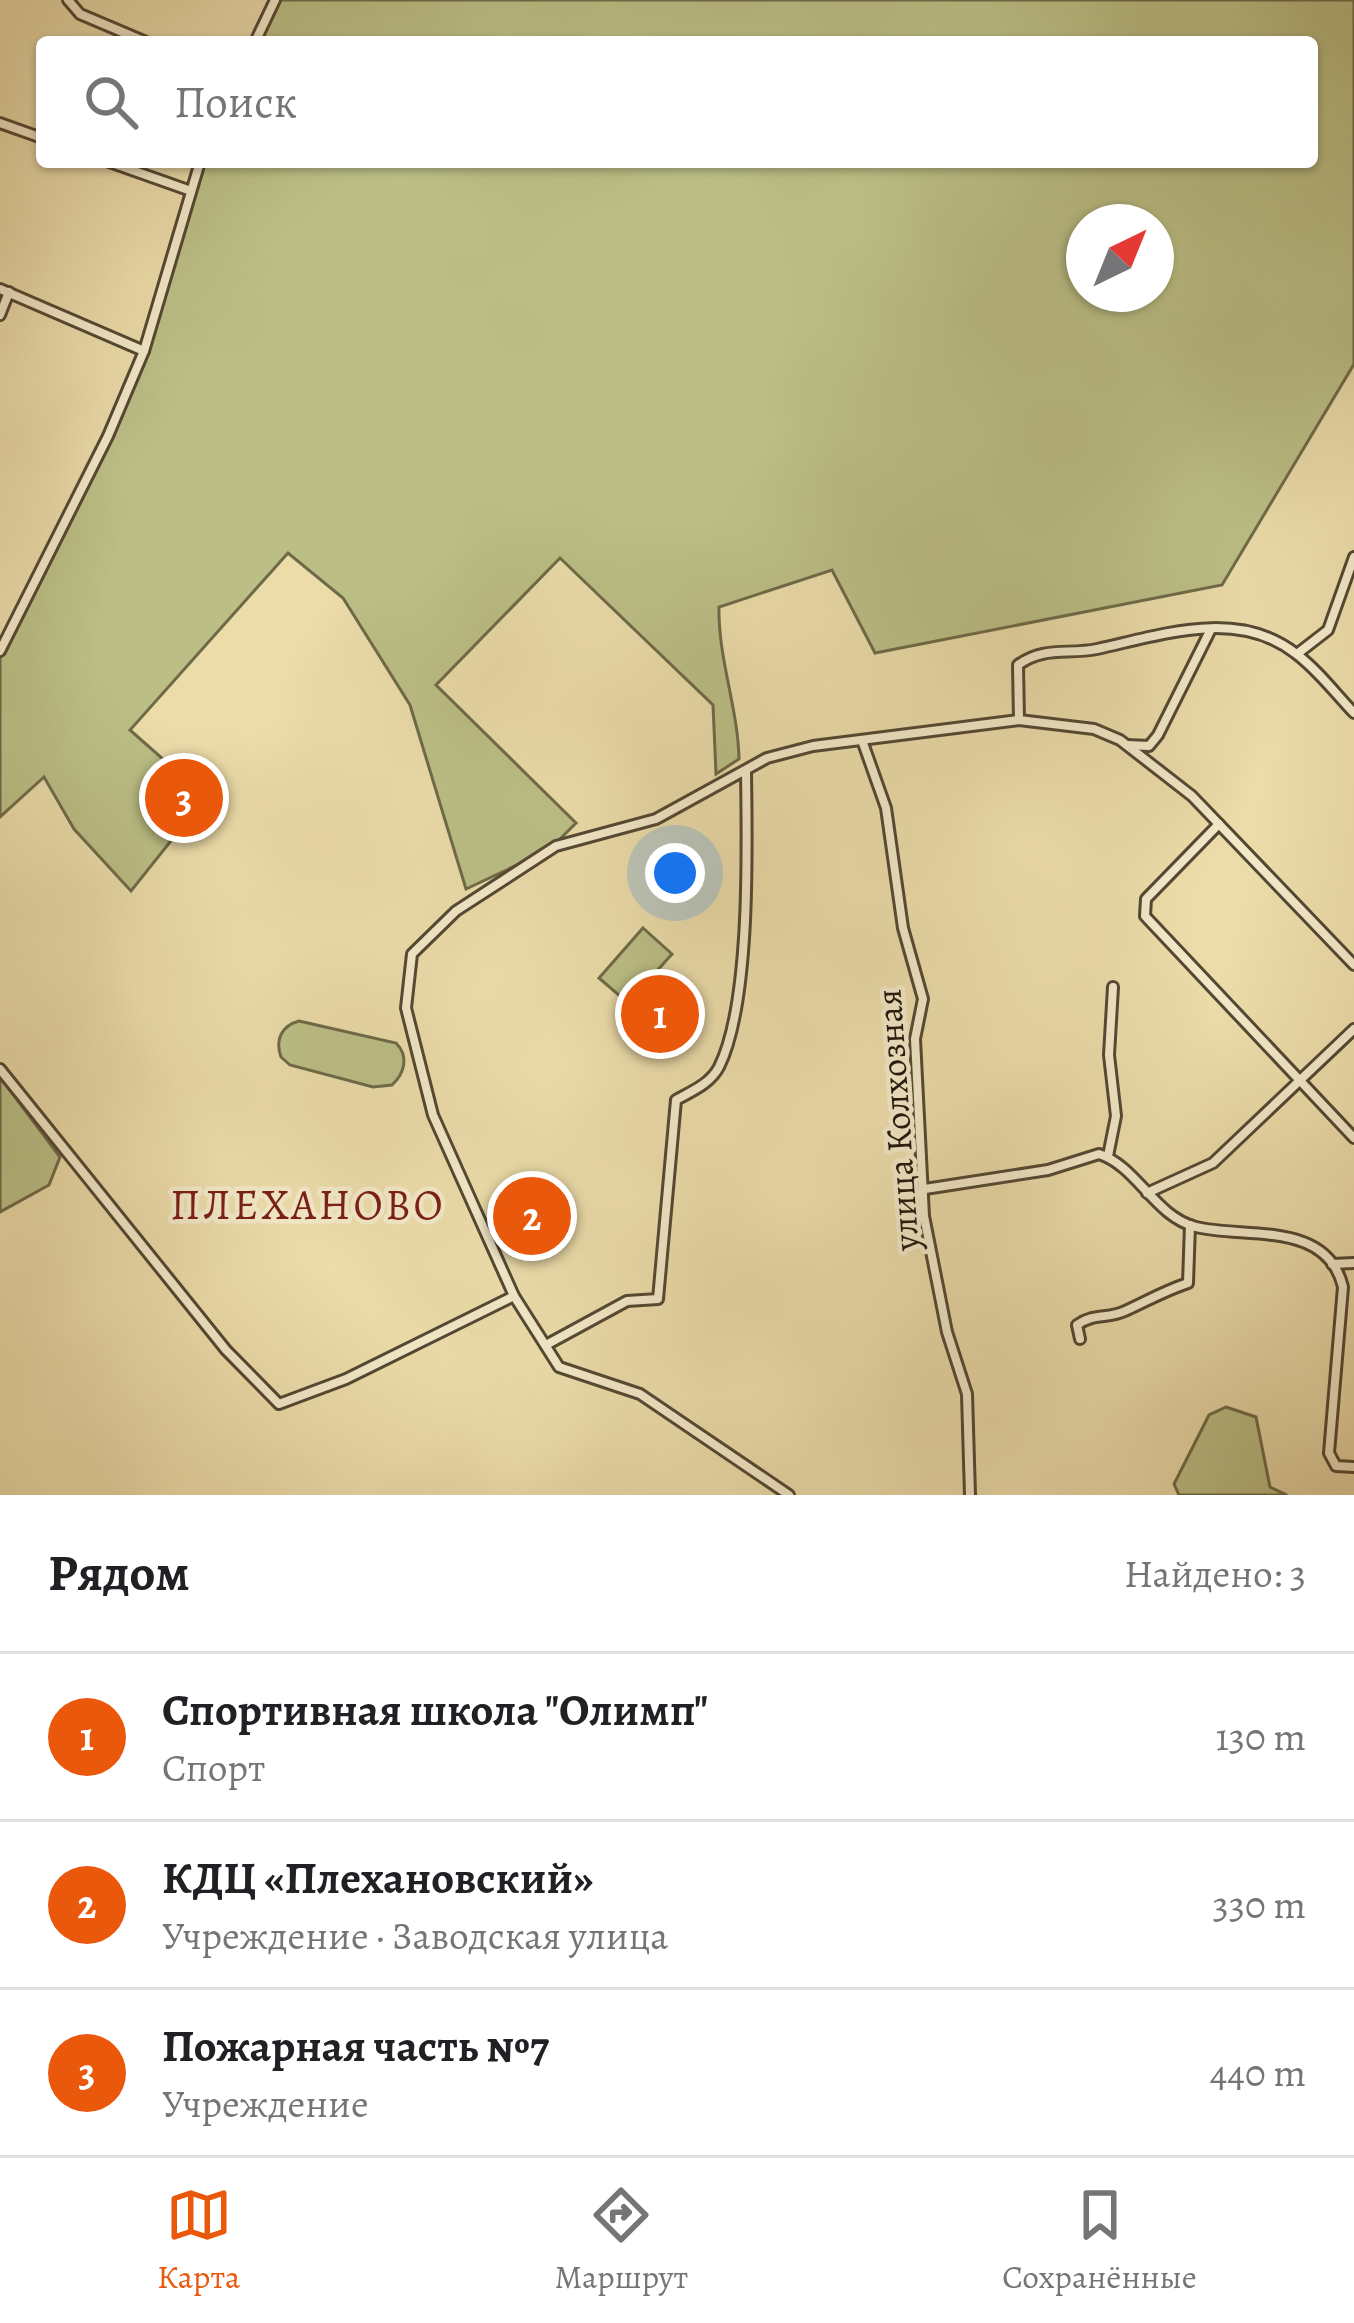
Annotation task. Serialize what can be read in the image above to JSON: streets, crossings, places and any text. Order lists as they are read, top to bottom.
{
  "streets": {
    "street": ["улица Колхозная"]
  },
  "districts": ["ПЛЕХАНОВО"],
  "north": "top right",
  "page": {
    "search": "Поиск",
    "pins": ["3", "1", "2"],
    "heading": ["Рядом", "Найдено: 3"],
    "list": [
      {
        "mark": "1",
        "name": "Спортивная школа \"Олимп\"",
        "note": "Спорт",
        "value": "130 m"
      },
      {
        "mark": "2",
        "name": "КДЦ «Плехановский»",
        "note": "Учреждение · Заводская улица",
        "value": "330 m"
      },
      {
        "mark": "3",
        "name": "Пожарная часть №7",
        "note": "Учреждение",
        "value": "440 m"
      }
    ],
    "nav": ["Карта", "Маршрут", "Сохранённые"]
  }
}
